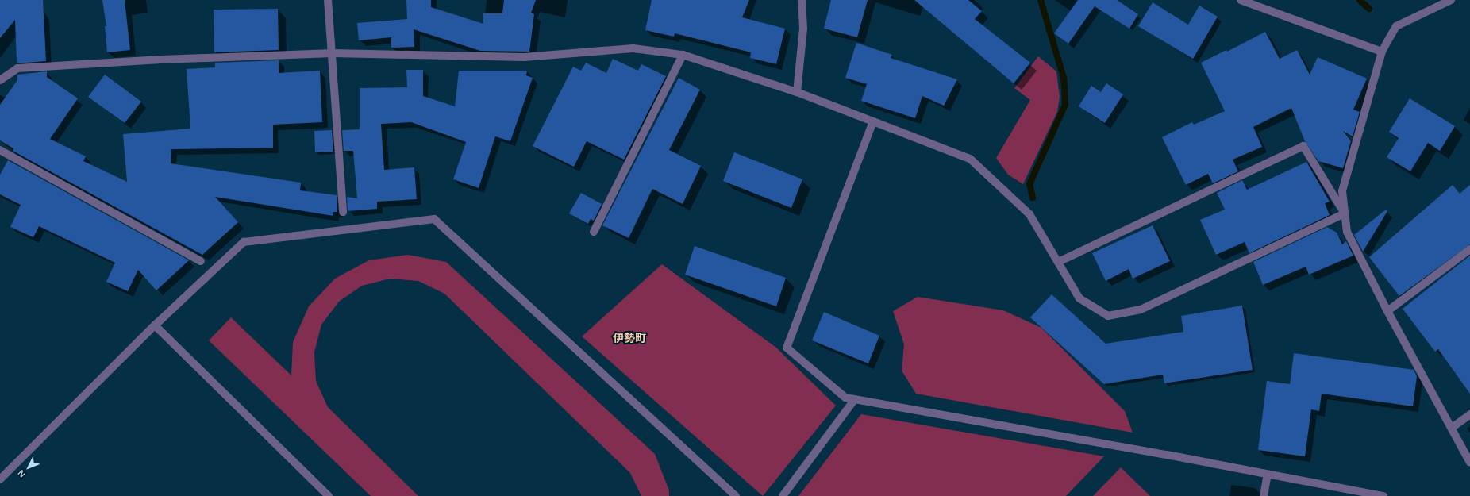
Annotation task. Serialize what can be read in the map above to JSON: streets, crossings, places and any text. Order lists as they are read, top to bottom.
{
  "districts": ["伊勢町"],
  "north": "bottom left"
}
